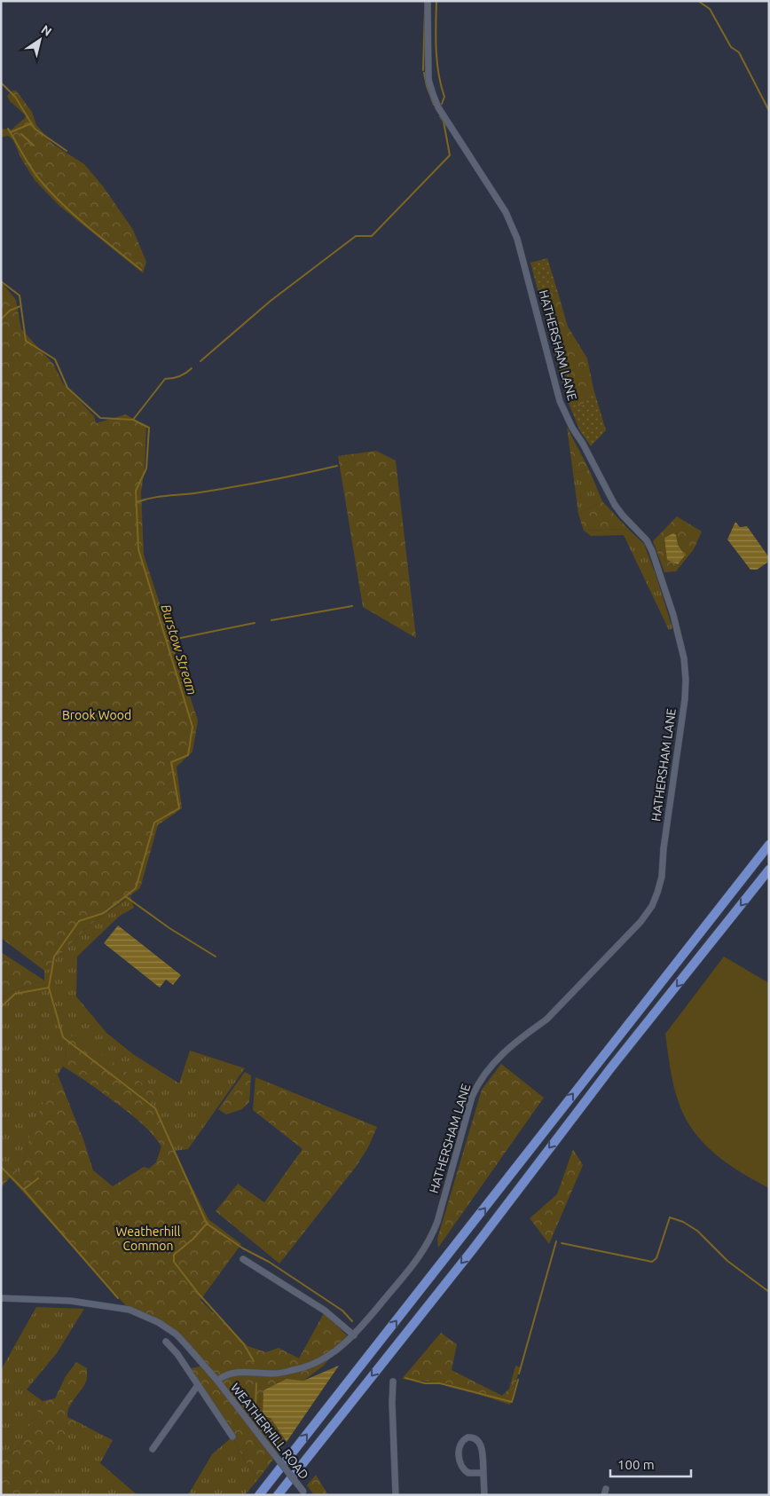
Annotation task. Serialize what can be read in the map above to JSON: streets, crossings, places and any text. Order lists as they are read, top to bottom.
{
  "streets": {
    "street": ["HATHERSHAM LANE", "WEATHERHILL ROAD"]
  },
  "crossings": [
    ["HATHERSHAM LANE", "WEATHERHILL ROAD"]
  ],
  "water": ["Burstow Stream"],
  "parks": ["Brook Wood", "Weatherhill Common"],
  "scale_bar": "100 m",
  "north": "top right"
}
